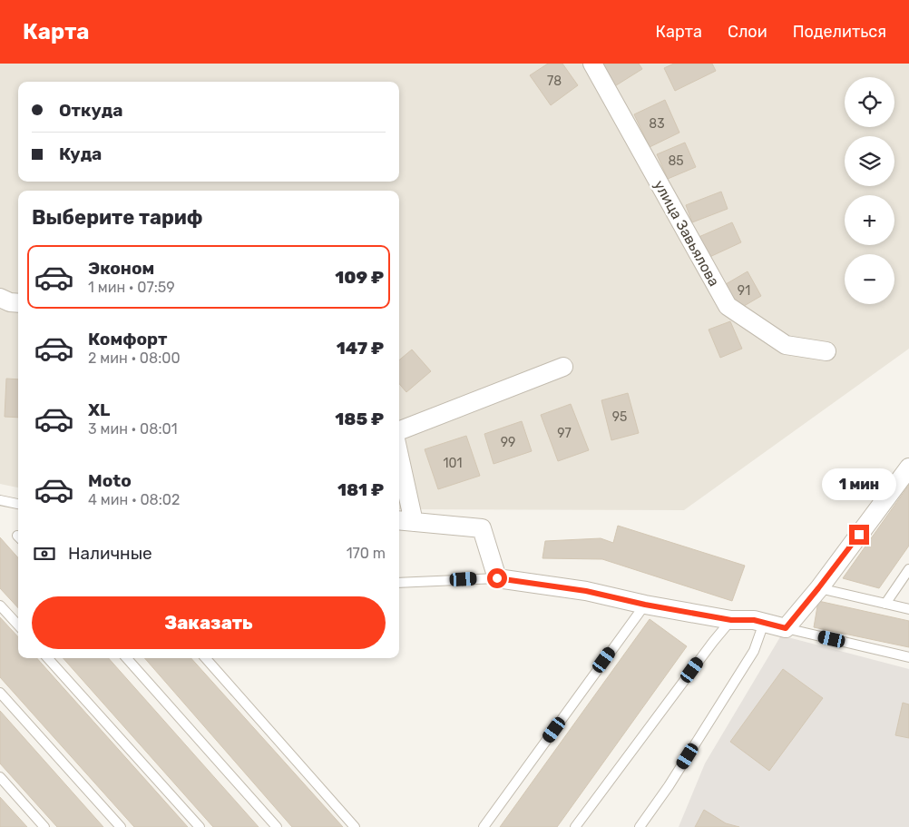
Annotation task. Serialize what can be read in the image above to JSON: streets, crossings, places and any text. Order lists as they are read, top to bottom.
{
  "streets": {
    "street": ["улица Завьялова"]
  },
  "house_numbers": [
    "78",
    "83",
    "85",
    "91",
    "95",
    "97",
    "99",
    "101"
  ],
  "page": {
    "header": "Карта",
    "nav": ["Карта", "Слои", "Поделиться"],
    "map_buttons": ["+", "−"],
    "banner": ["Откуда", "Куда"],
    "heading": "Выберите тариф",
    "list": [
      {
        "name": "Эконом",
        "note": "1 мин · 07:59",
        "value": "109 ₽"
      },
      {
        "name": "Комфорт",
        "note": "2 мин · 08:00",
        "value": "147 ₽"
      },
      {
        "name": "XL",
        "note": "3 мин · 08:01",
        "value": "185 ₽"
      },
      {
        "name": "Moto",
        "note": "4 мин · 08:02",
        "value": "181 ₽"
      }
    ],
    "bubble": "1 мин",
    "pay": ["Наличные", "170 m"],
    "buttons": "Заказать"
  }
}
